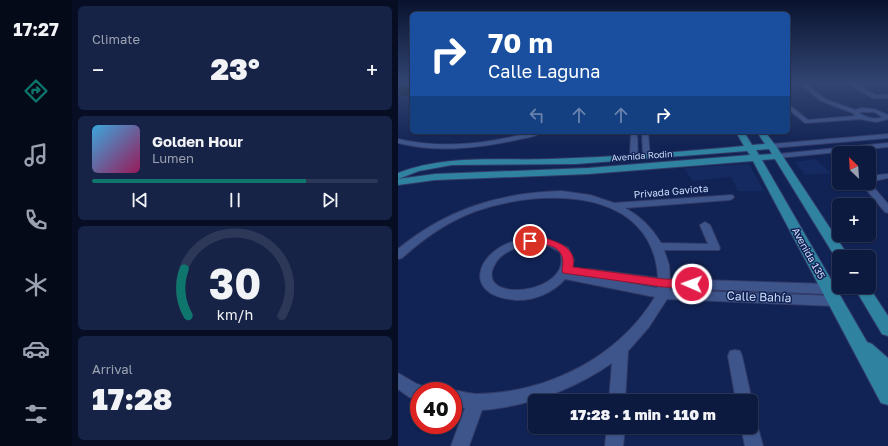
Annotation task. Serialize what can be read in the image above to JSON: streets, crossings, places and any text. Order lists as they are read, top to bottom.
{
  "streets": {
    "main road": ["Avenida Rodin", "Avenida 135"],
    "street": ["Privada Gaviota", "Calle Bahía"]
  },
  "crossings": [
    ["Avenida Rodin", "Avenida 135"],
    ["Avenida 135", "Calle Bahía"]
  ],
  "north": "top left",
  "page": {
    "tabs": "17:27",
    "tile": [
      "Climate",
      ["Arrival", "17:28"]
    ],
    "turn": ["70 m", "Calle Laguna"],
    "heat": ["−", "23°", "+"],
    "song": ["Golden Hour", "Lumen"],
    "map_buttons": ["+", "−"],
    "limit": "40",
    "trip": "17:28 · 1 min · 110 m",
    "gauge": ["30", "km/h"]
  }
}
